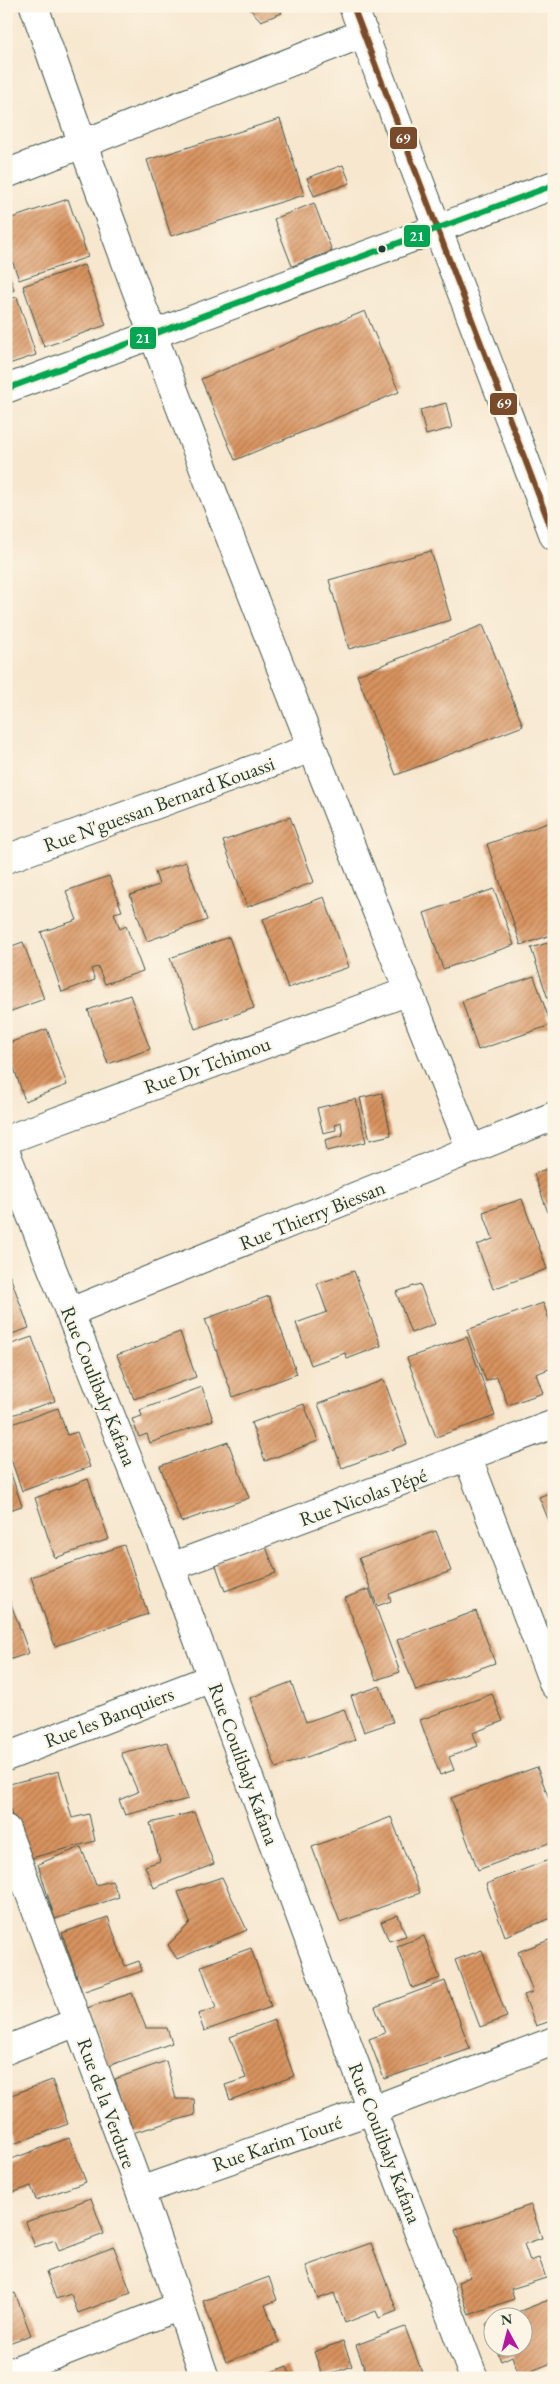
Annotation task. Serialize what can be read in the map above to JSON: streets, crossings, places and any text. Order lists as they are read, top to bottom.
{
  "streets": {
    "street": [
      "Rue N'guessan Bernard Kouassi",
      "Rue Dr Tchimou",
      "Rue Thierry Biessan",
      "Rue Coulibaly Kafana",
      "Rue Nicolas Pépé",
      "Rue les Banquiers",
      "Rue de la Verdure",
      "Rue Karim Touré"
    ]
  },
  "crossings": [
    ["Rue Thierry Biessan", "Rue Coulibaly Kafana"],
    ["Rue Coulibaly Kafana", "Rue Nicolas Pépé"],
    ["Rue Coulibaly Kafana", "Rue les Banquiers"],
    ["Rue Coulibaly Kafana", "Rue Karim Touré"],
    ["Rue de la Verdure", "Rue Karim Touré"]
  ],
  "lines": ["transit line 69", "transit line 21"],
  "north": "top"
}
